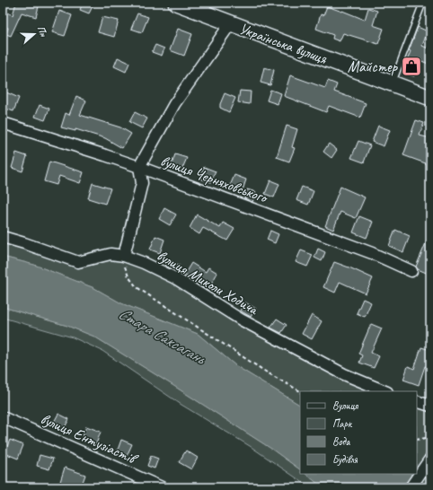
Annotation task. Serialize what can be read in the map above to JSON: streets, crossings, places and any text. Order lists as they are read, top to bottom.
{
  "streets": {
    "street": [
      "Українська вулиця",
      "вулиця Черняховського",
      "вулиця Миколи Ходича",
      "вулиця Ентузіастів"
    ]
  },
  "water": ["Стара Саксагань"],
  "places": {
    "shop": ["Майстер"]
  },
  "legend": [
    "Вулиця",
    "Парк",
    "Вода",
    "Будівля"
  ],
  "north": "right"
}
